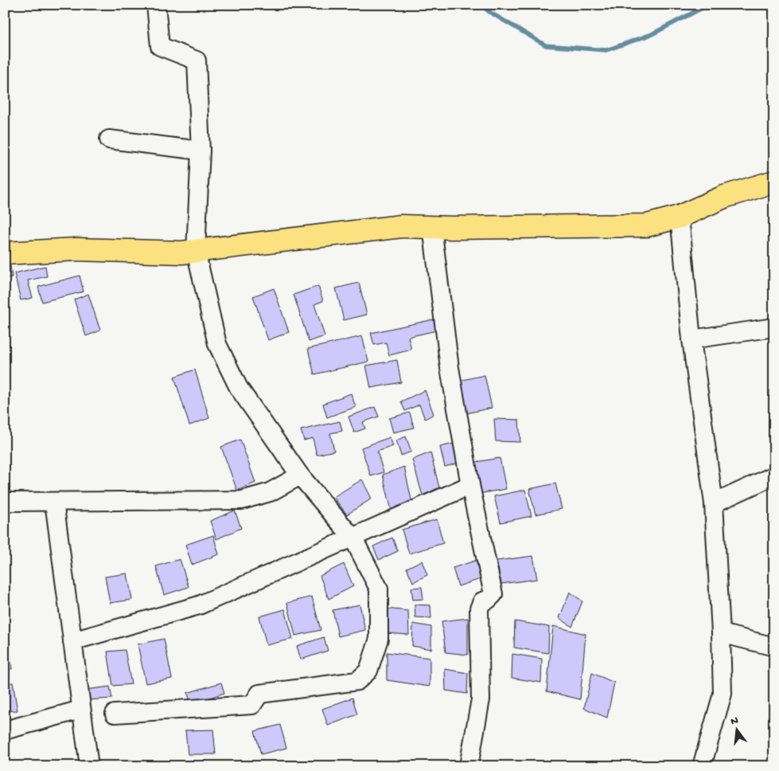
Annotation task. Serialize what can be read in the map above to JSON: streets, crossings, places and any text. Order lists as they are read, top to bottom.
{
  "north": "top"
}
